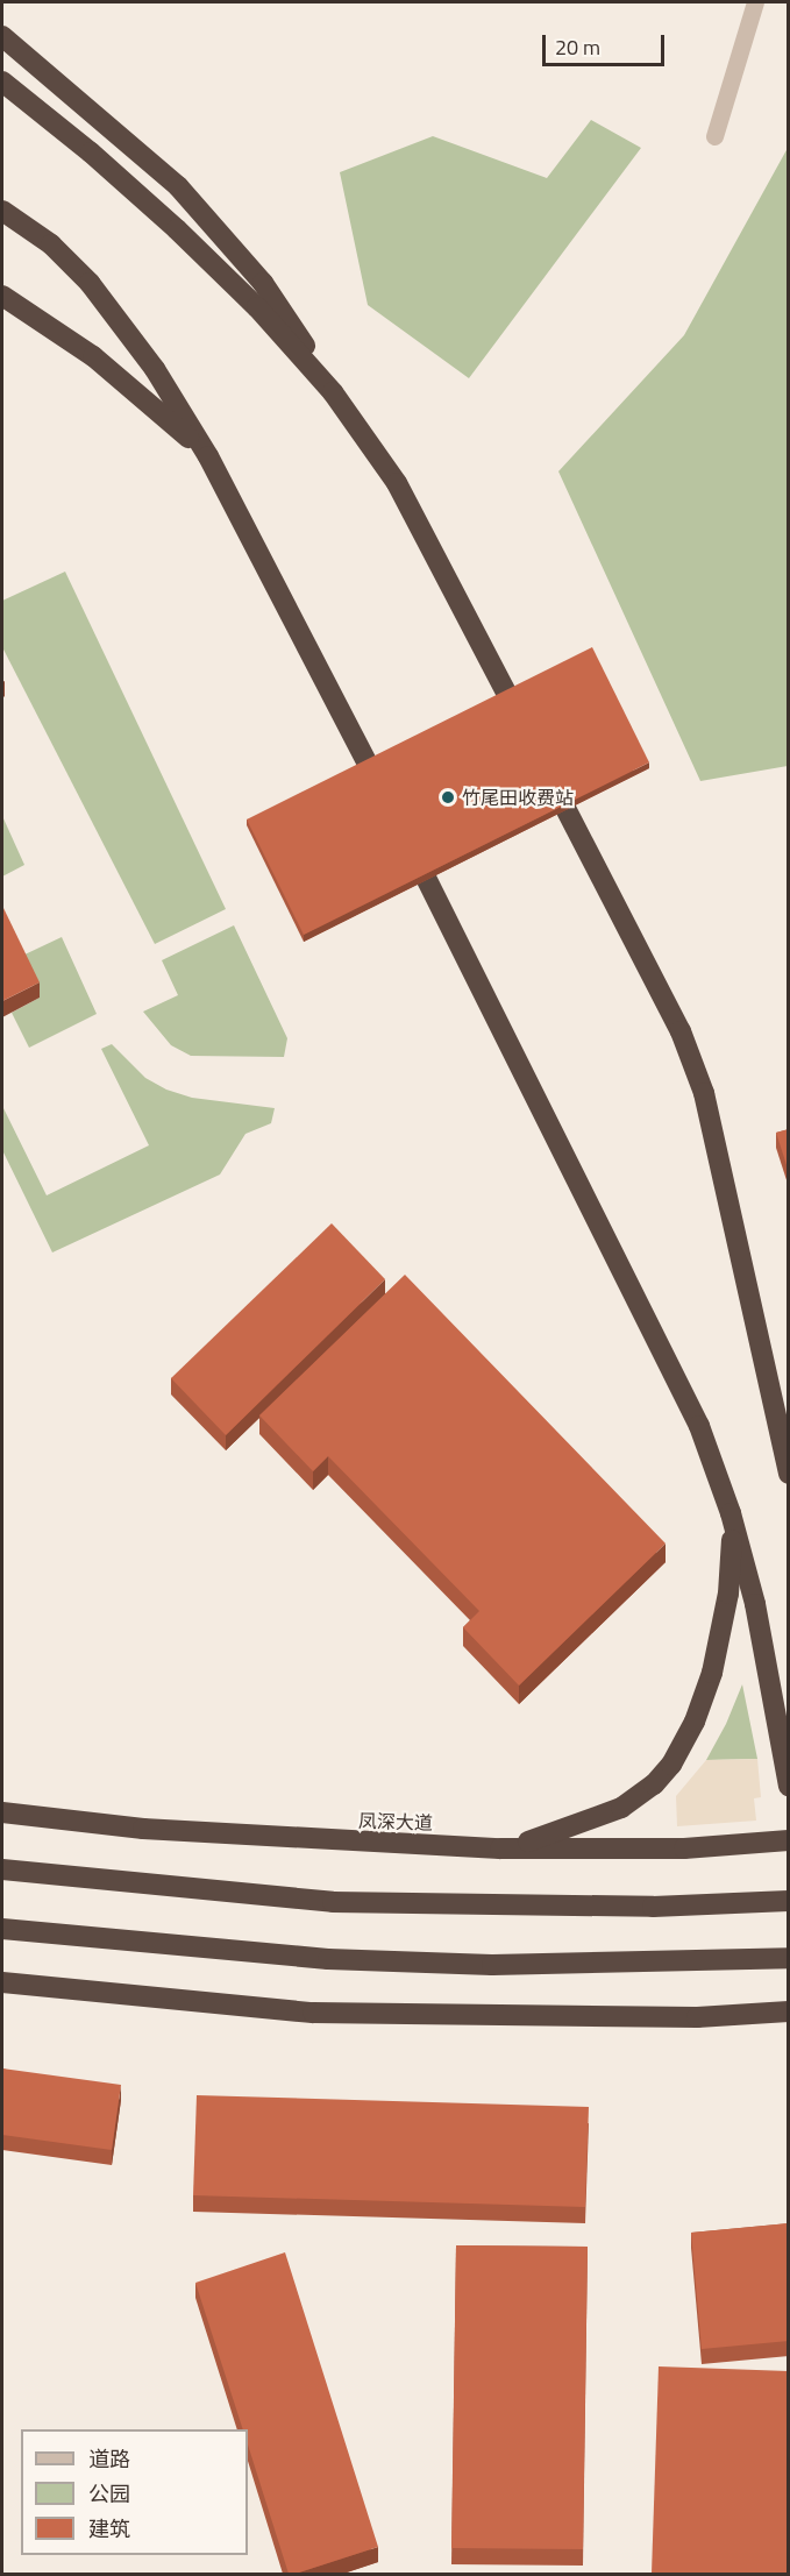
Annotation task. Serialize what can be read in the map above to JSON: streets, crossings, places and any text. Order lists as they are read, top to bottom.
{
  "streets": {
    "highway": ["凤深大道"]
  },
  "places": ["竹尾田收费站"],
  "legend": ["道路", "公园", "建筑"],
  "scale_bar": "20 m"
}
